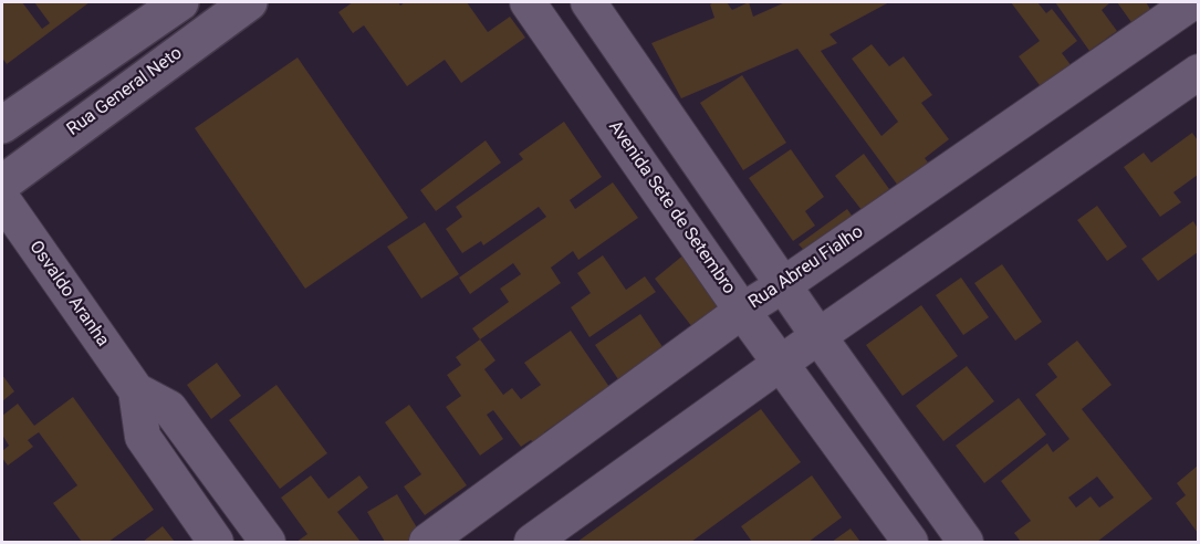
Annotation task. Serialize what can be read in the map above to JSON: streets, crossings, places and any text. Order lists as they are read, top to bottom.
{
  "streets": {
    "street": [
      "Rua General Neto",
      "Avenida Sete de Setembro",
      "Rua Abreu Fialho",
      "Osvaldo Aranha"
    ]
  },
  "crossings": [
    ["Avenida Sete de Setembro", "Rua Abreu Fialho"]
  ]
}
